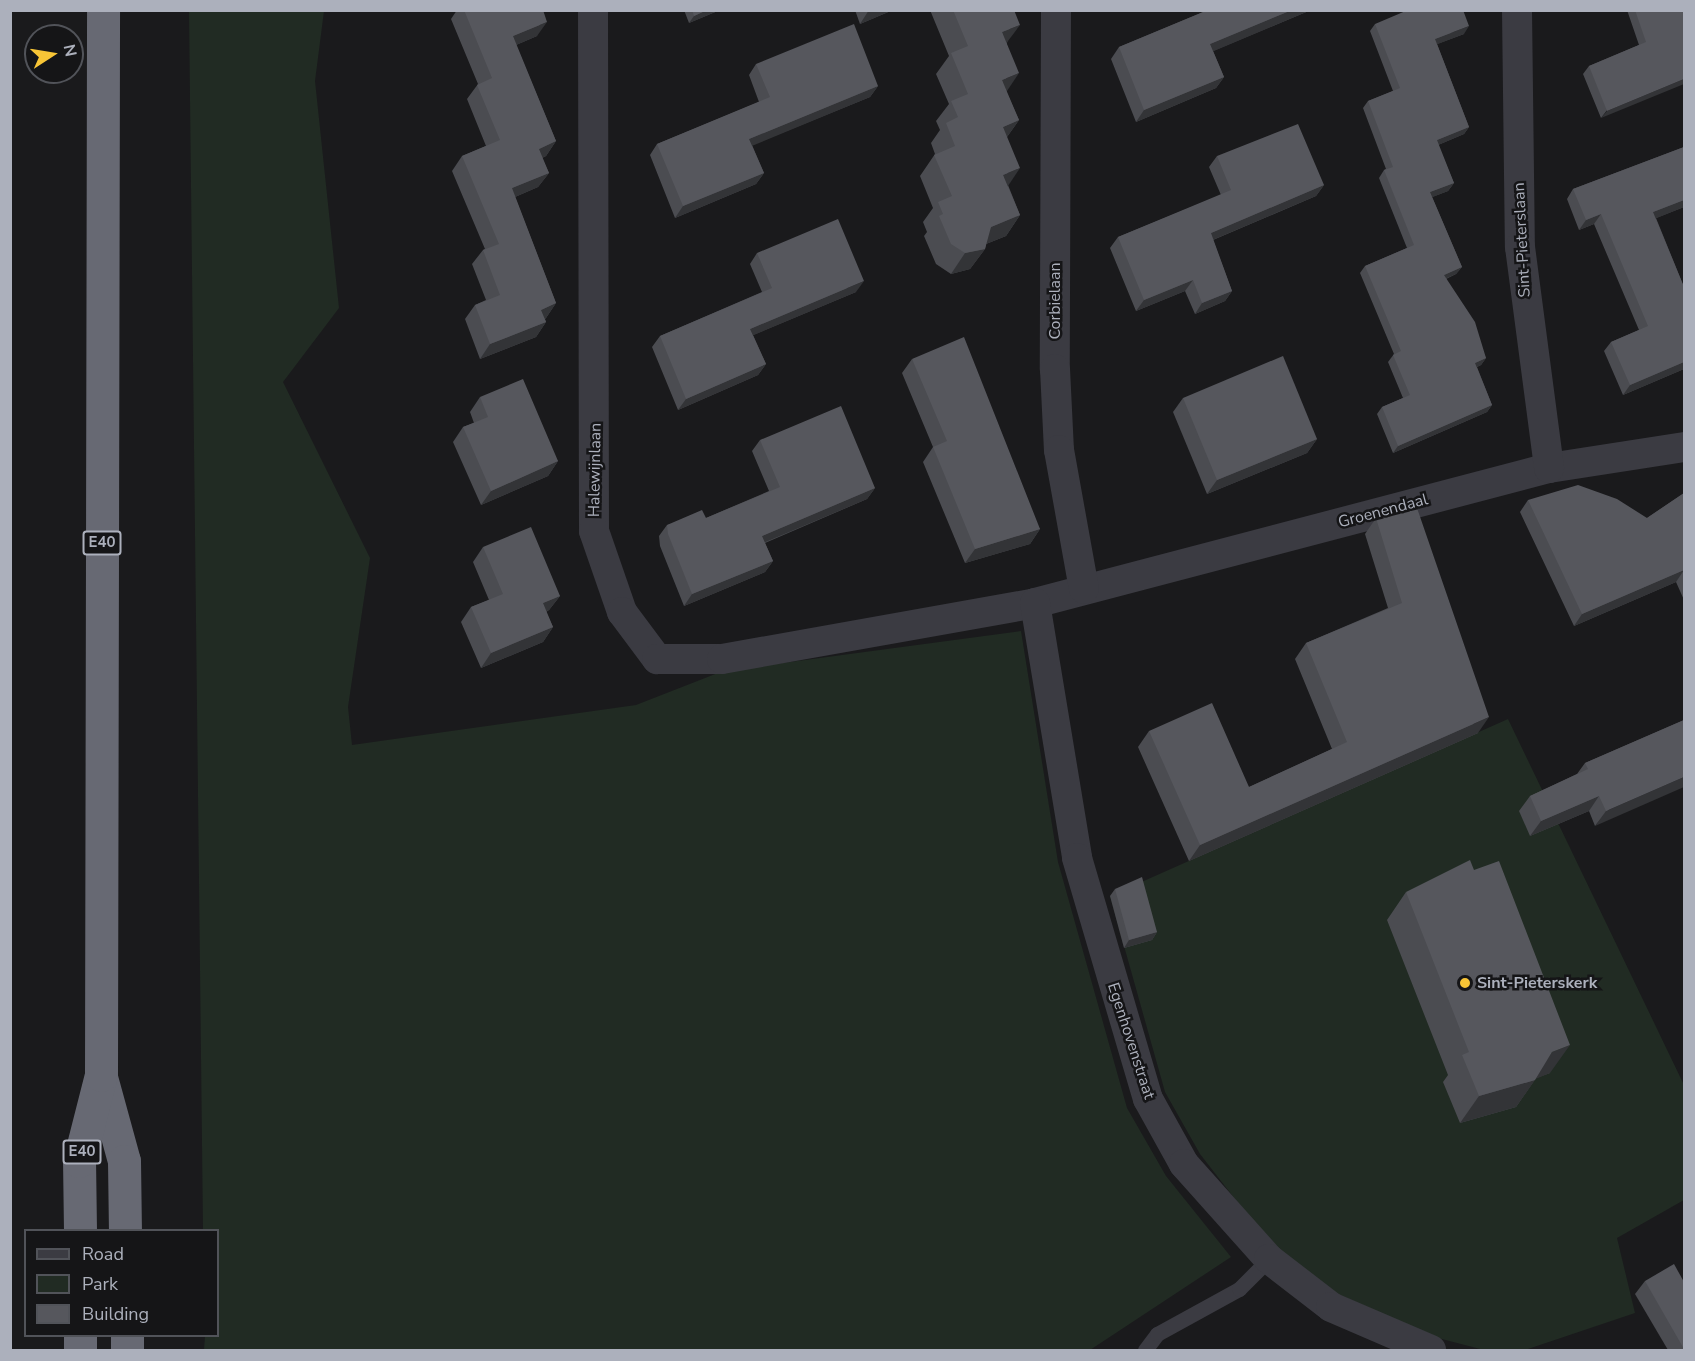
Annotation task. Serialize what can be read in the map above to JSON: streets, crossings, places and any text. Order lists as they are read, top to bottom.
{
  "streets": {
    "highway": ["E40"],
    "street": [
      "Sint-Pieterslaan",
      "Corbielaan",
      "Halewijnlaan",
      "Groenendaal",
      "Egenhovenstraat"
    ]
  },
  "crossings": [
    ["Sint-Pieterslaan", "Groenendaal"],
    ["Corbielaan", "Halewijnlaan"],
    ["Corbielaan", "Groenendaal"],
    ["Halewijnlaan", "Groenendaal"],
    ["Halewijnlaan", "Egenhovenstraat"]
  ],
  "places": ["Sint-Pieterskerk"],
  "legend": ["Road", "Park", "Building"],
  "north": "right"
}
